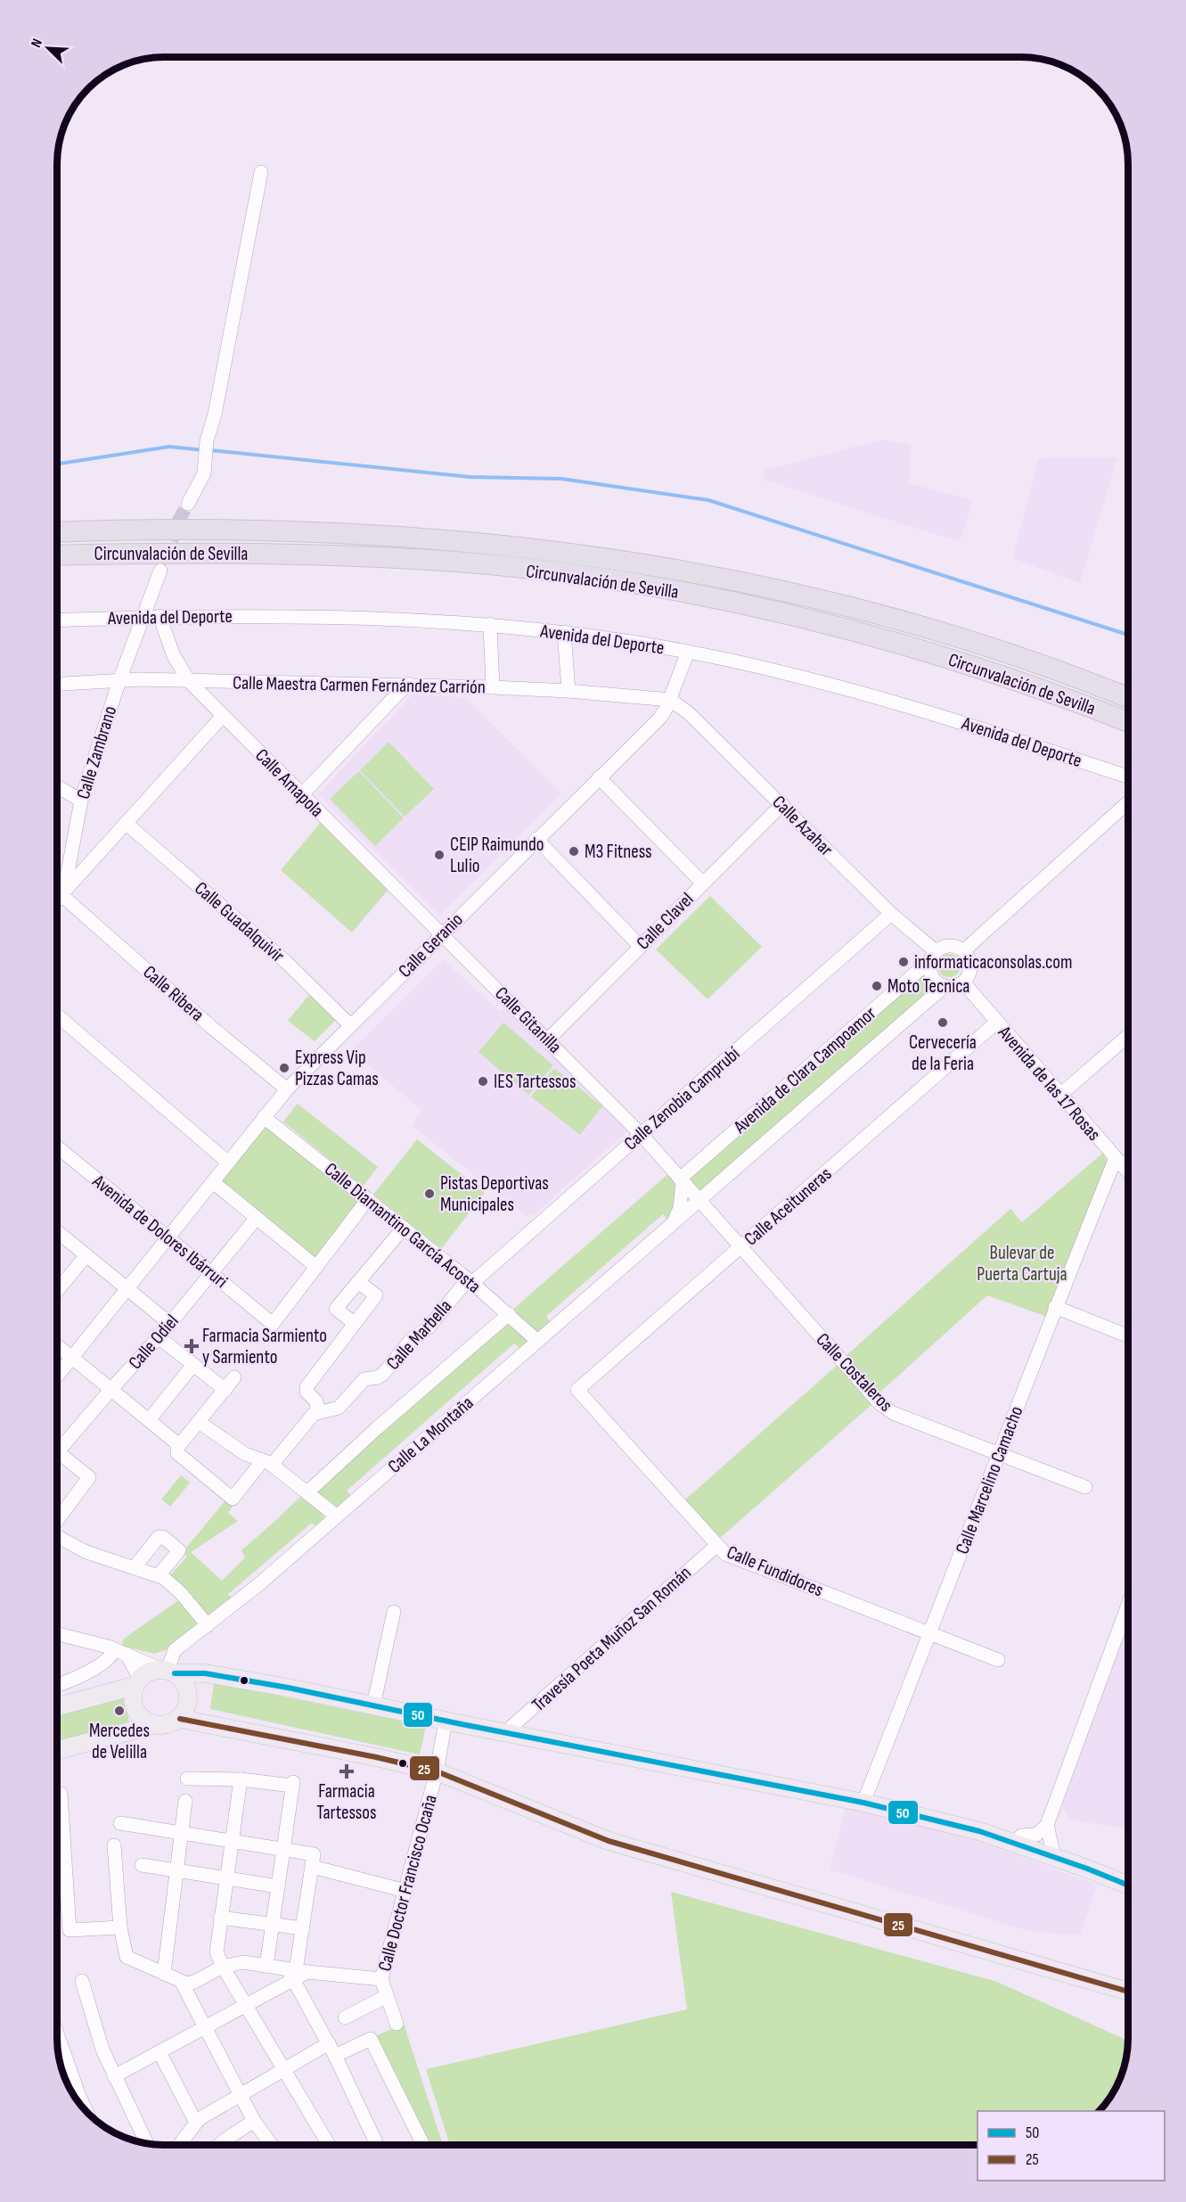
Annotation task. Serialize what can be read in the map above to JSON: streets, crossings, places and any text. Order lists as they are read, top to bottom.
{
  "streets": {
    "highway": ["Circunvalación de Sevilla"],
    "street": [
      "Avenida del Deporte",
      "Calle Maestra Carmen Fernández Carrión",
      "Calle Zambrano",
      "Calle Amapola",
      "Calle Azahar",
      "Calle Clavel",
      "Calle Guadalquivir",
      "Calle Geranio",
      "Calle Ribera",
      "Calle Gitanilla",
      "Avenida de Clara Campoamor",
      "Avenida de las 17 Rosas",
      "Calle Zenobia Camprubí",
      "Calle Aceituneras",
      "Calle Diamantino García Acosta",
      "Avenida de Dolores Ibárruri",
      "Calle Marbella",
      "Calle Odiel",
      "Calle Costaleros",
      "Calle La Montaña",
      "Calle Marcelino Camacho",
      "Calle Fundidores",
      "Travesía Poeta Muñoz San Román",
      "Calle Doctor Francisco Ocaña"
    ]
  },
  "crossings": [
    ["Avenida del Deporte", "Calle Zambrano"],
    ["Avenida del Deporte", "Calle Amapola"],
    ["Avenida del Deporte", "Calle Geranio"],
    ["Calle Maestra Carmen Fernández Carrión", "Calle Zambrano"],
    ["Calle Maestra Carmen Fernández Carrión", "Calle Amapola"],
    ["Calle Maestra Carmen Fernández Carrión", "Calle Azahar"],
    ["Calle Maestra Carmen Fernández Carrión", "Calle Geranio"],
    ["Calle Zambrano", "Calle Ribera"],
    ["Calle Amapola", "Calle Geranio"],
    ["Calle Amapola", "Calle Gitanilla"],
    ["Calle Azahar", "Calle Clavel"],
    ["Calle Azahar", "Calle Geranio"],
    ["Calle Azahar", "Avenida de Clara Campoamor"],
    ["Calle Azahar", "Avenida de las 17 Rosas"],
    ["Calle Azahar", "Calle Zenobia Camprubí"],
    ["Calle Clavel", "Calle Gitanilla"],
    ["Calle Guadalquivir", "Calle Geranio"],
    ["Calle Geranio", "Calle Ribera"],
    ["Calle Geranio", "Calle Gitanilla"],
    ["Calle Geranio", "Calle Diamantino García Acosta"],
    ["Calle Geranio", "Avenida de Dolores Ibárruri"],
    ["Calle Gitanilla", "Avenida de Clara Campoamor"],
    ["Calle Gitanilla", "Calle Zenobia Camprubí"],
    ["Calle Gitanilla", "Calle Costaleros"],
    ["Calle Gitanilla", "Calle La Montaña"],
    ["Avenida de Clara Campoamor", "Avenida de las 17 Rosas"],
    ["Avenida de Clara Campoamor", "Calle Costaleros"],
    ["Avenida de Clara Campoamor", "Calle La Montaña"],
    ["Avenida de las 17 Rosas", "Calle Aceituneras"],
    ["Avenida de las 17 Rosas", "Calle Marcelino Camacho"],
    ["Calle Zenobia Camprubí", "Calle Diamantino García Acosta"],
    ["Calle Zenobia Camprubí", "Calle Marbella"],
    ["Calle Aceituneras", "Calle Costaleros"],
    ["Calle Aceituneras", "Calle Fundidores"],
    ["Calle Diamantino García Acosta", "Calle Marbella"],
    ["Calle Diamantino García Acosta", "Calle La Montaña"],
    ["Avenida de Dolores Ibárruri", "Calle Odiel"],
    ["Calle Costaleros", "Calle La Montaña"],
    ["Calle Costaleros", "Calle Marcelino Camacho"],
    ["Calle Marcelino Camacho", "Calle Fundidores"],
    ["Calle Fundidores", "Travesía Poeta Muñoz San Román"]
  ],
  "parks": ["Bulevar de Puerta Cartuja"],
  "places": {
    "other": [
      "M3 Fitness",
      "CEIP Raimundo Lulio",
      "informaticaconsolas.com",
      "Moto Tecnica",
      "Cervecería de la Feria",
      "Express Vip Pizzas Camas",
      "IES Tartessos",
      "Pistas Deportivas Municipales",
      "Mercedes de Velilla"
    ],
    "health": ["Farmacia Sarmiento y Sarmiento", "Farmacia Tartessos"]
  },
  "lines": ["transit line 50", "transit line 25"],
  "legend": ["50", "25"],
  "north": "top left"
}
